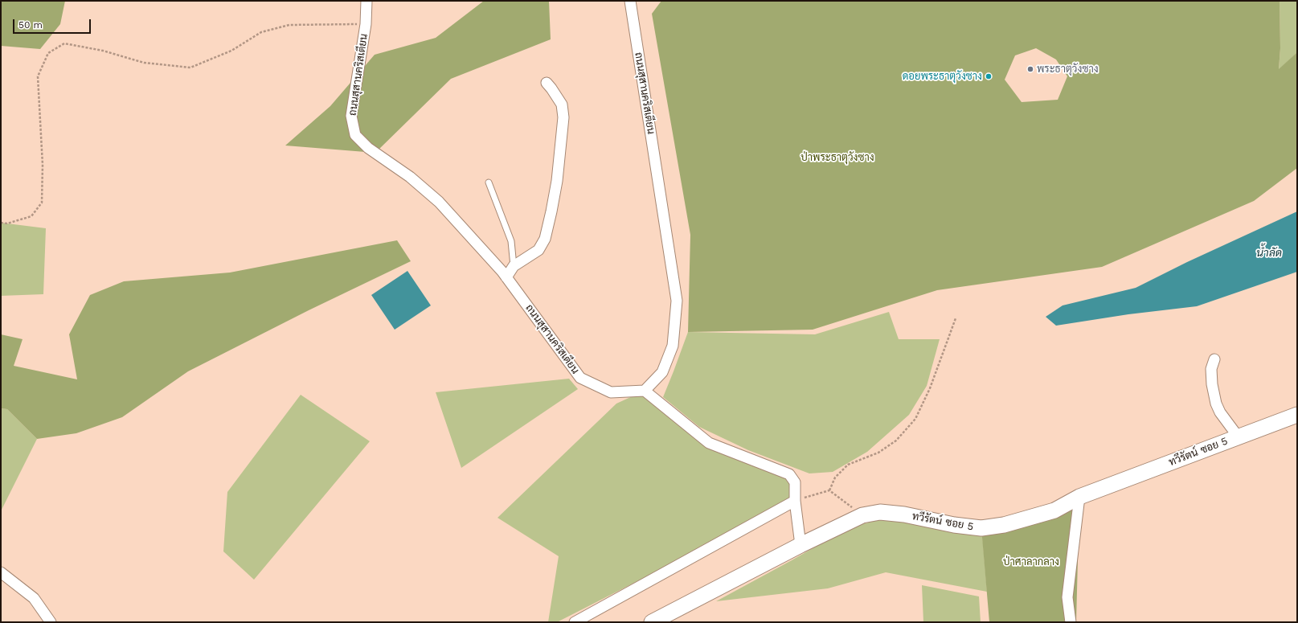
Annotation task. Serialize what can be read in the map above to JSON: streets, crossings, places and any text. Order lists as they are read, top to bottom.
{
  "streets": {
    "street": ["ถนนสุสานคริสเตียน", "ทวีรัตน์ ซอย 5"]
  },
  "water": ["น้ำลัด"],
  "parks": ["ป่าพระธาตุวังซาง", "ป่าศาลากลาง"],
  "places": ["พระธาตุวังซาง", "ดอยพระธาตุวังซาง"],
  "scale_bar": "50 m"
}
